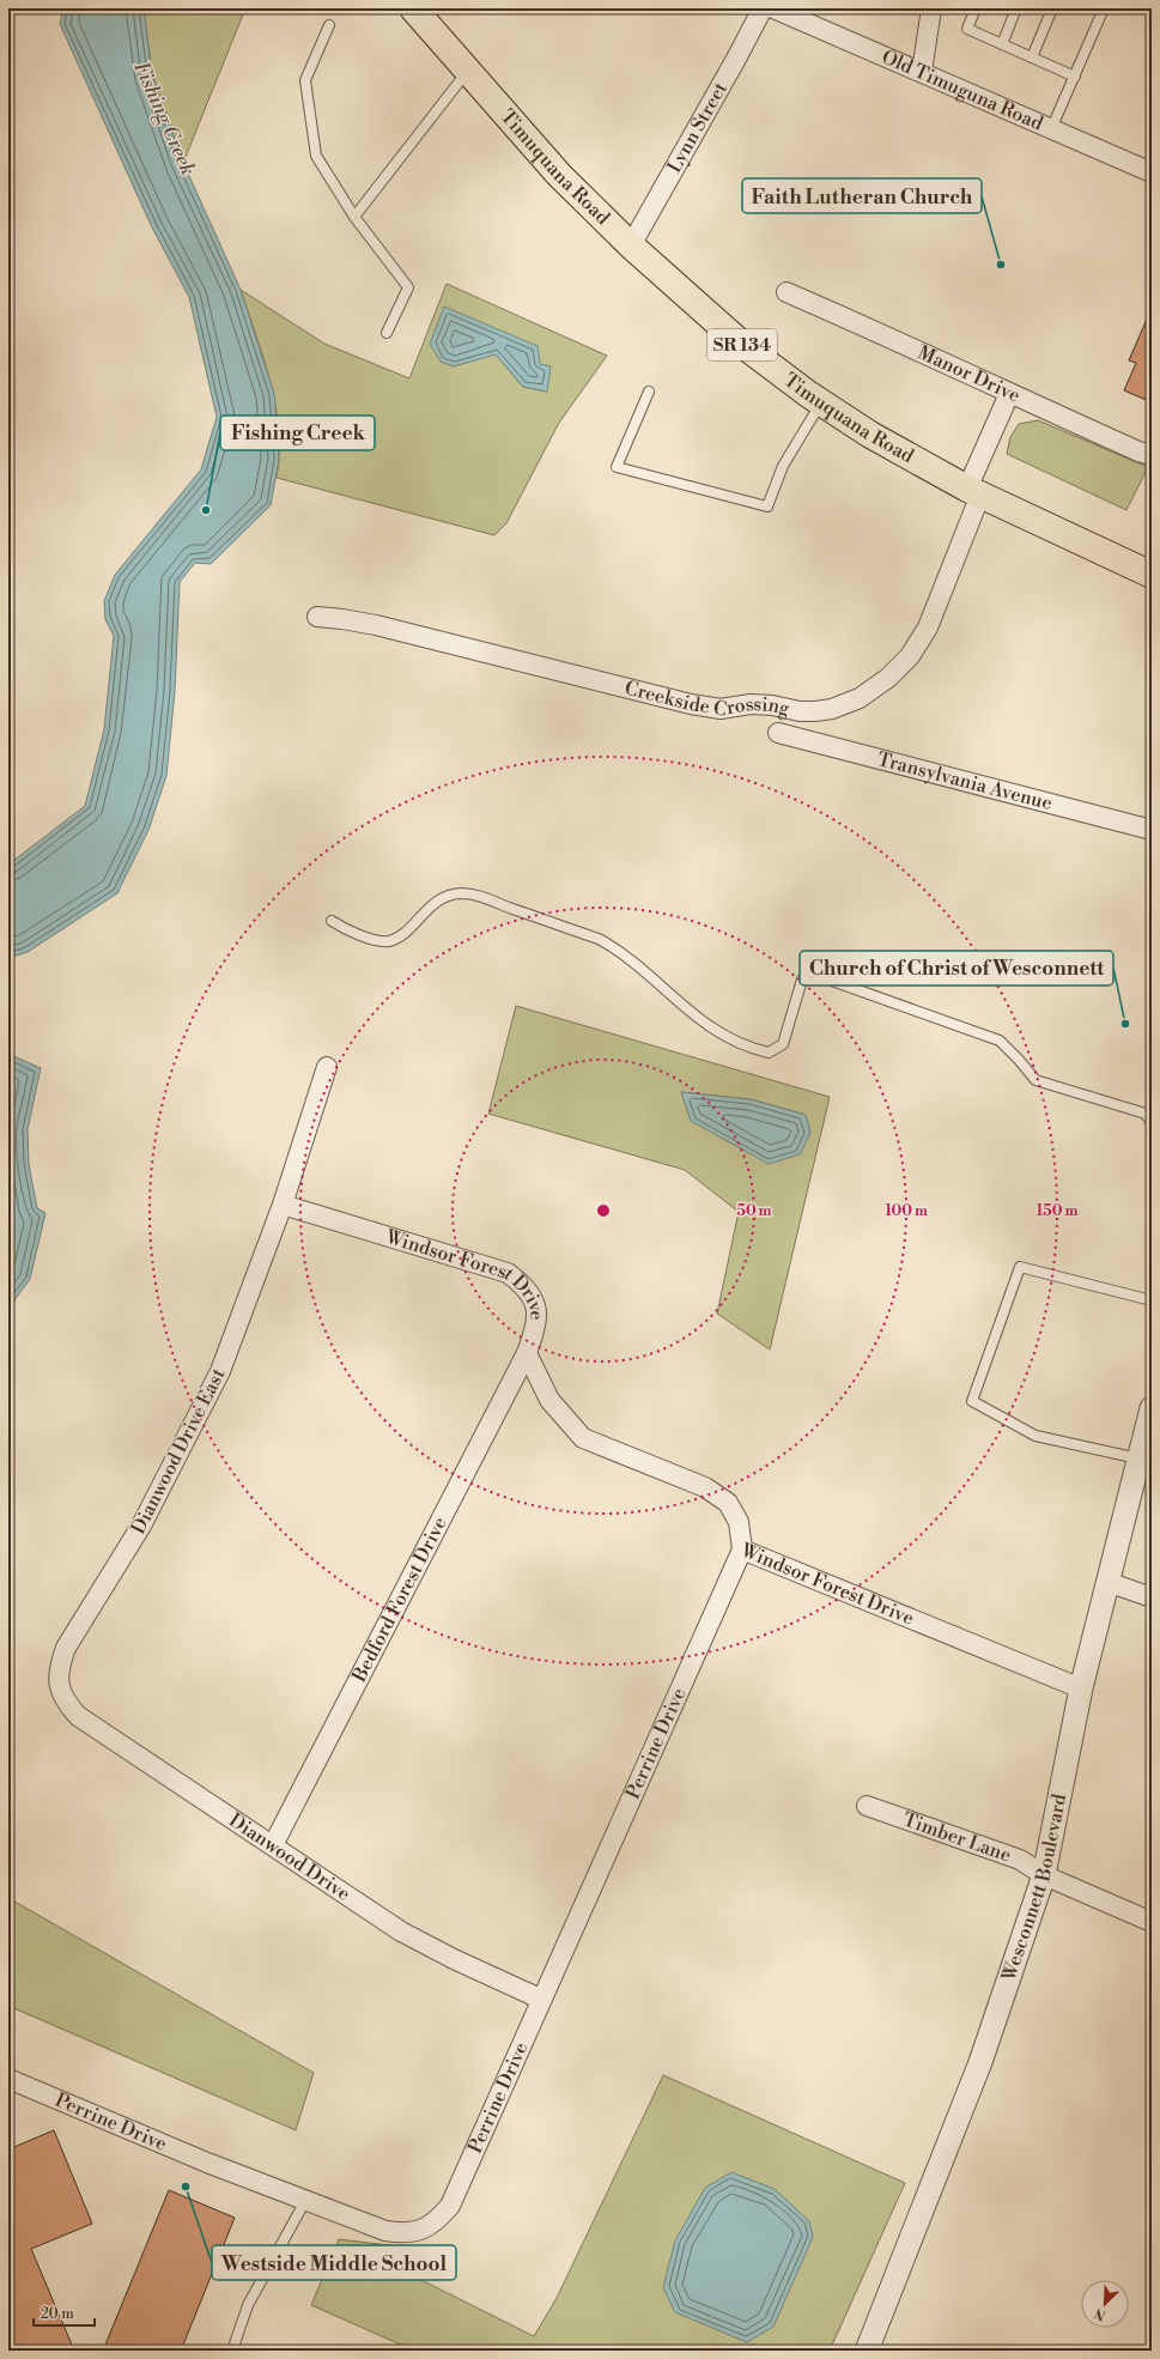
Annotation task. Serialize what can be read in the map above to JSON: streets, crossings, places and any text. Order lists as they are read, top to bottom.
{
  "streets": {
    "main road": ["Timuquana Road", "SR 134"],
    "street": [
      "Old Timuguna Road",
      "Lynn Street",
      "Manor Drive",
      "Creekside Crossing",
      "Transylvania Avenue",
      "Windsor Forest Drive",
      "Dianwood Drive East",
      "Bedford Forest Drive",
      "Perrine Drive",
      "Timber Lane",
      "Dianwood Drive",
      "Wesconnett Boulevard"
    ]
  },
  "crossings": [
    ["Lynn Street", "Timuquana Road"],
    ["Timuquana Road", "Creekside Crossing"],
    ["Manor Drive", "Creekside Crossing"],
    ["Windsor Forest Drive", "Dianwood Drive East"],
    ["Windsor Forest Drive", "Bedford Forest Drive"],
    ["Windsor Forest Drive", "Perrine Drive"],
    ["Windsor Forest Drive", "Wesconnett Boulevard"],
    ["Dianwood Drive East", "Dianwood Drive"],
    ["Bedford Forest Drive", "Dianwood Drive"],
    ["Perrine Drive", "Dianwood Drive"],
    ["Timber Lane", "Wesconnett Boulevard"]
  ],
  "water": ["Fishing Creek"],
  "places": [
    "Faith Lutheran Church",
    "Fishing Creek",
    "Church of Christ of Wesconnett",
    "Westside Middle School"
  ],
  "scale_bar": "20 m",
  "north": "bottom left",
  "rings": ["50 m", "100 m", "150 m"]
}
